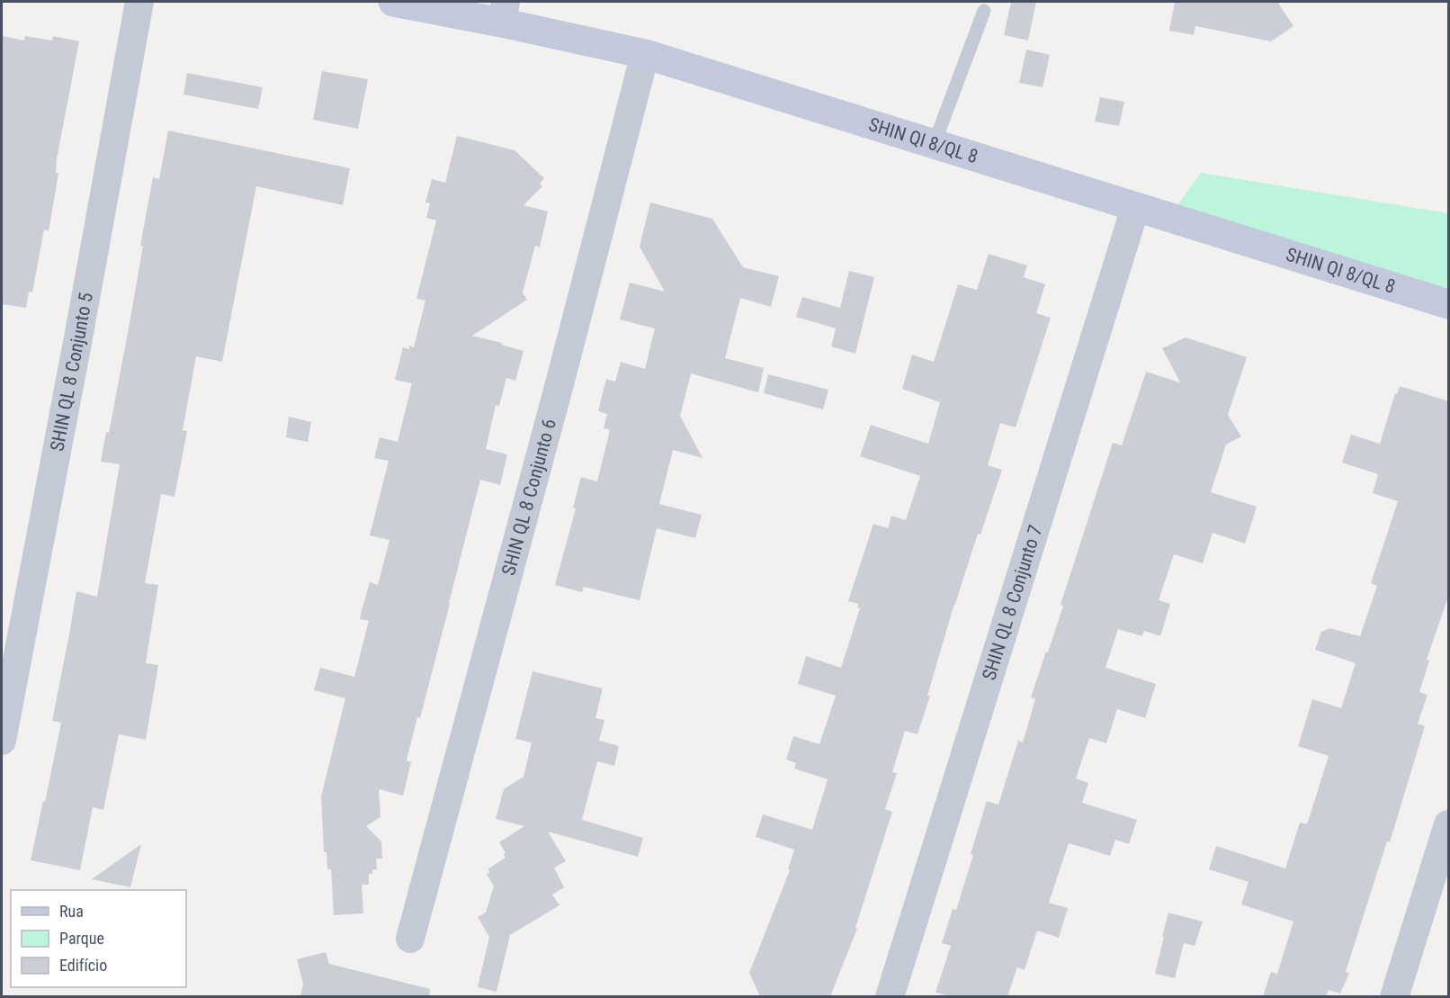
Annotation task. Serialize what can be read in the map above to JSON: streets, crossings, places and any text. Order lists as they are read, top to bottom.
{
  "streets": {
    "street": [
      "SHIN QI 8/QL 8",
      "SHIN QL 8 Conjunto 5",
      "SHIN QL 8 Conjunto 6",
      "SHIN QL 8 Conjunto 7"
    ]
  },
  "crossings": [
    ["SHIN QI 8/QL 8", "SHIN QL 8 Conjunto 6"],
    ["SHIN QI 8/QL 8", "SHIN QL 8 Conjunto 7"]
  ],
  "legend": ["Rua", "Parque", "Edifício"]
}
